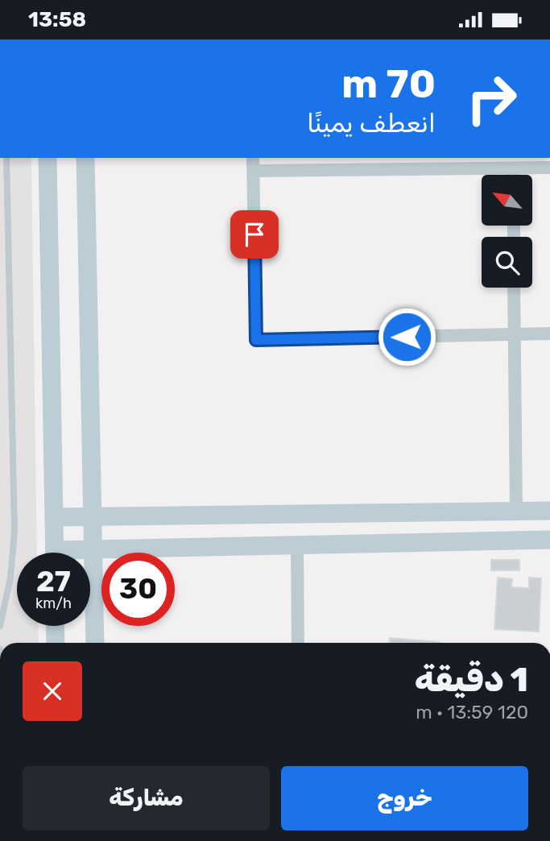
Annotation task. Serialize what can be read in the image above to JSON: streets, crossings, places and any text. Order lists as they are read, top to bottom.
{
  "north": "top left",
  "page": {
    "status": "13:58",
    "turn": ["70 m", "انعطف يمينًا"],
    "speed": "27 km/h",
    "limit": "30",
    "heading": ["1 دقيقة", "120 m · 13:59"],
    "buttons": ["خروج", "مشاركة"]
  }
}
